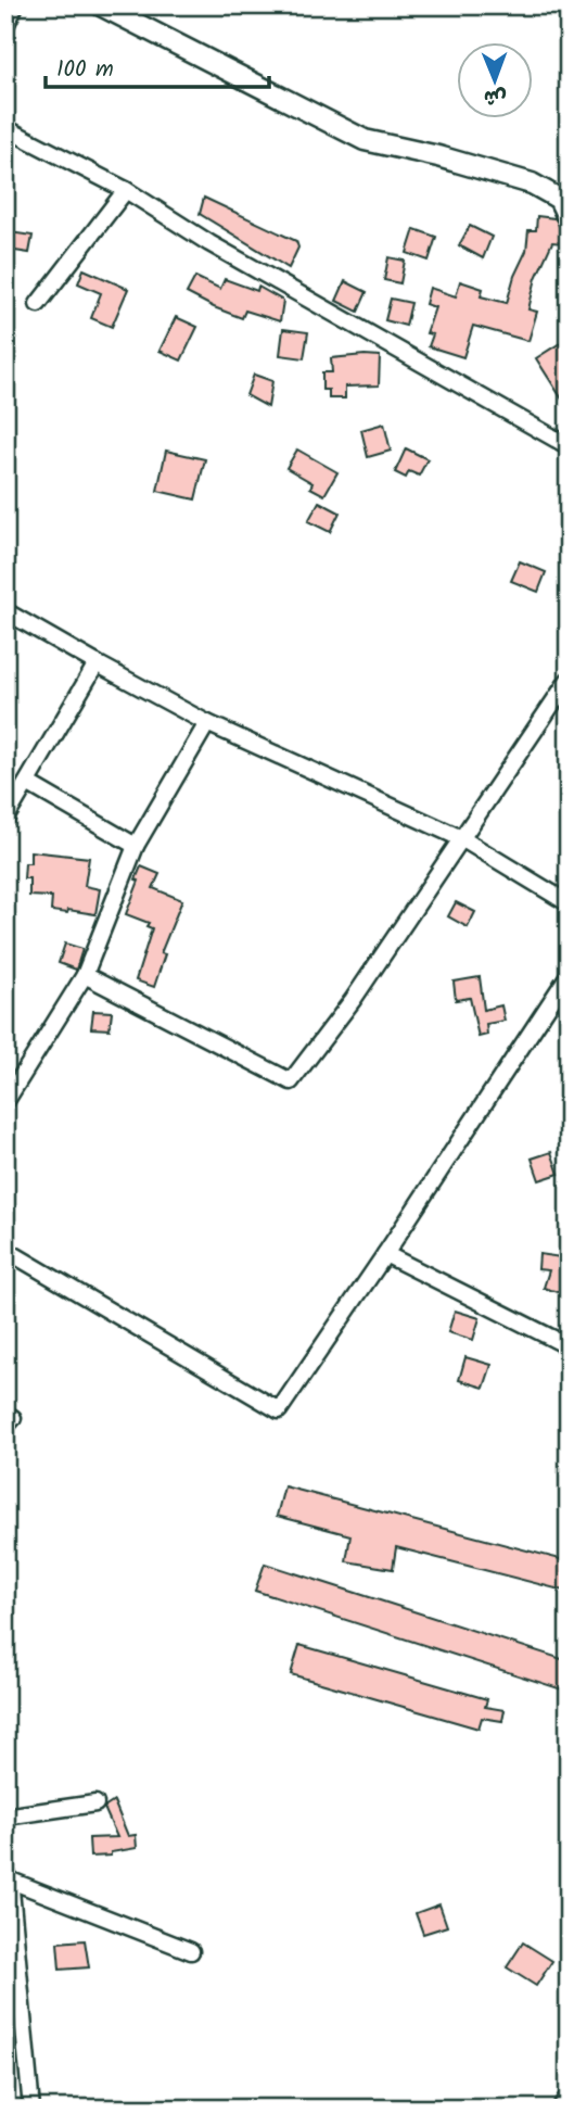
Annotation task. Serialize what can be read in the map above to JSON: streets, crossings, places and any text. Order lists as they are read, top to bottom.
{
  "scale_bar": "100 m",
  "north": "bottom"
}
